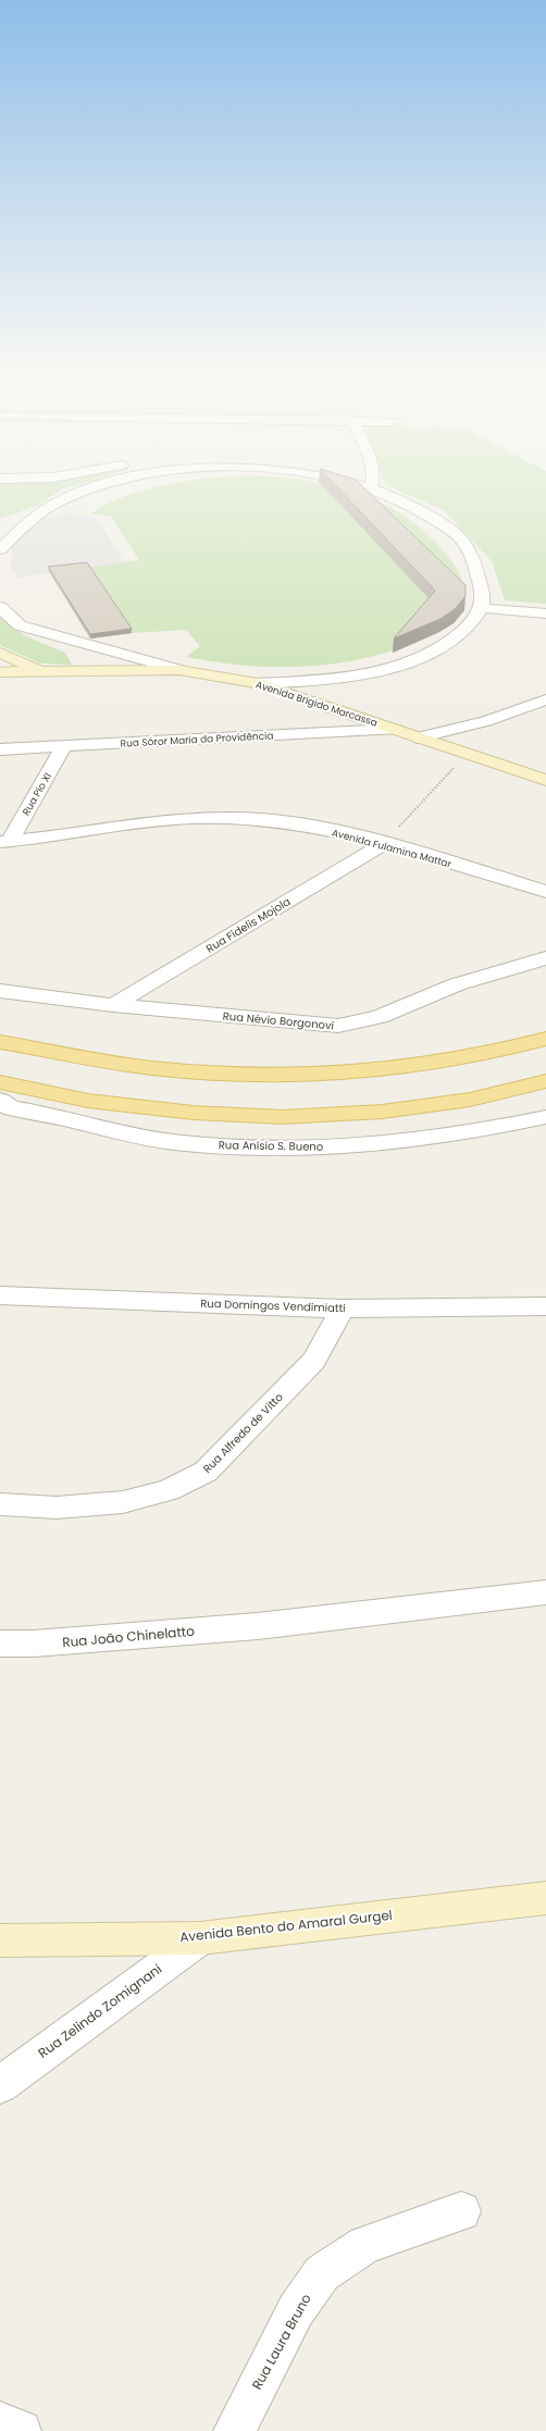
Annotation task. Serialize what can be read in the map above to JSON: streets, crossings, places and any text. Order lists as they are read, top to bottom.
{
  "streets": {
    "street": [
      "Avenida Brígido Marcassa",
      "Rua Sóror Maria da Providência",
      "Rua Pio XI",
      "Avenida Fulamina Mattar",
      "Rua Fidelis Mojola",
      "Rua Névio Borgonovi",
      "Rua Anísio S. Bueno",
      "Rua Domingos Vendimiatti",
      "Rua Alfredo de Vitto",
      "Rua João Chinelatto",
      "Avenida Bento do Amaral Gurgel",
      "Rua Zelindo Zomignani",
      "Rua Laura Bruno"
    ]
  },
  "crossings": [
    ["Avenida Brígido Marcassa", "Rua Sóror Maria da Providência"],
    ["Rua Sóror Maria da Providência", "Rua Pio XI"],
    ["Rua Pio XI", "Avenida Fulamina Mattar"],
    ["Avenida Fulamina Mattar", "Rua Fidelis Mojola"],
    ["Rua Fidelis Mojola", "Rua Névio Borgonovi"],
    ["Rua Domingos Vendimiatti", "Rua Alfredo de Vitto"],
    ["Avenida Bento do Amaral Gurgel", "Rua Zelindo Zomignani"]
  ]
}
